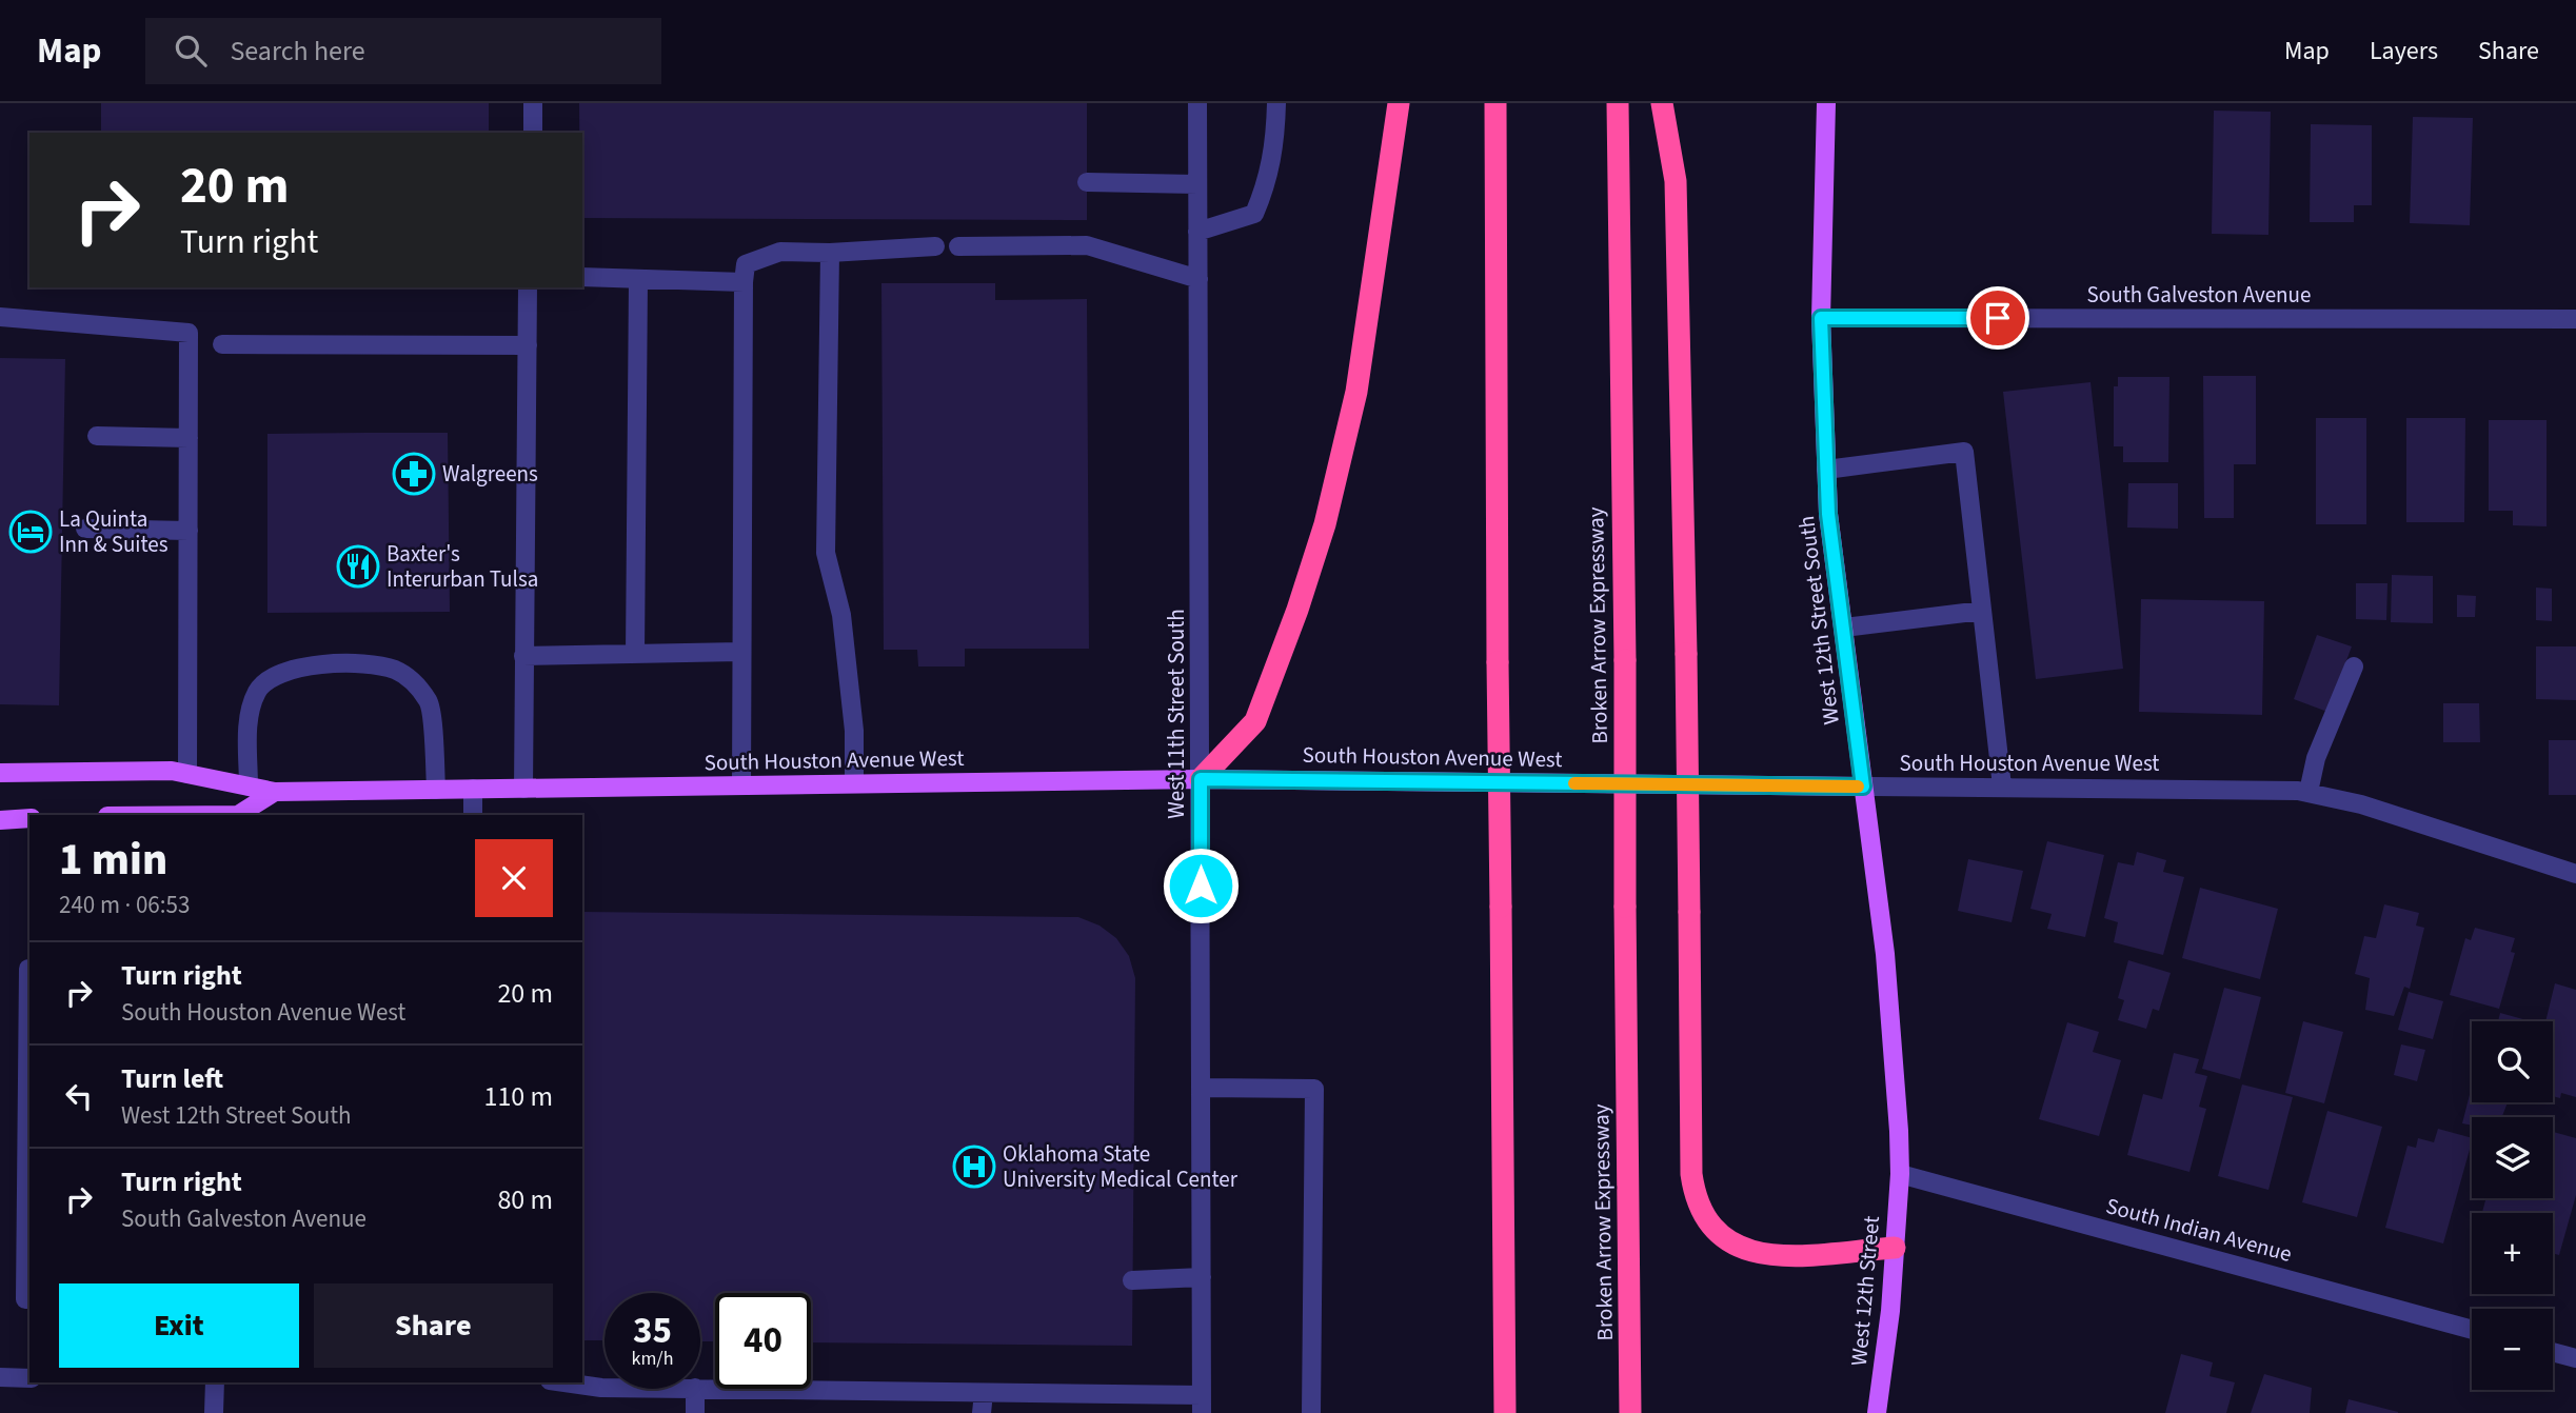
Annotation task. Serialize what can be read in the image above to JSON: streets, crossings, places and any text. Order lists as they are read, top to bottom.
{
  "streets": {
    "highway": ["Broken Arrow Expressway"],
    "main road": ["West 12th Street South", "South Houston Avenue West", "West 12th Street"],
    "street": ["South Galveston Avenue", "West 11th Street South", "South Indian Avenue"]
  },
  "crossings": [
    ["South Galveston Avenue", "West 12th Street South"],
    ["West 12th Street South", "South Houston Avenue West"],
    ["West 12th Street South", "South Indian Avenue"],
    ["West 12th Street South", "West 12th Street"],
    ["West 11th Street South", "South Houston Avenue West"],
    ["South Indian Avenue", "West 12th Street"]
  ],
  "places": {
    "pharmacy": ["Walgreens"],
    "hotel": ["La Quinta Inn & Suites"],
    "restaurant": ["Baxter's Interurban Tulsa"],
    "hospital": ["Oklahoma State University Medical Center"]
  },
  "page": {
    "header": "Map",
    "search": "Search here",
    "nav": ["Map", "Layers", "Share"],
    "turn": ["20 m", "Turn right"],
    "heading": ["1 min", "240 m · 06:53"],
    "list": [
      {
        "name": "Turn right",
        "note": "South Houston Avenue West",
        "value": "20 m"
      },
      {
        "name": "Turn left",
        "note": "West 12th Street South",
        "value": "110 m"
      },
      {
        "name": "Turn right",
        "note": "South Galveston Avenue",
        "value": "80 m"
      }
    ],
    "map_buttons": ["+", "−"],
    "buttons": ["Exit", "Share"],
    "speed": "35 km/h",
    "limit": "40"
  }
}
